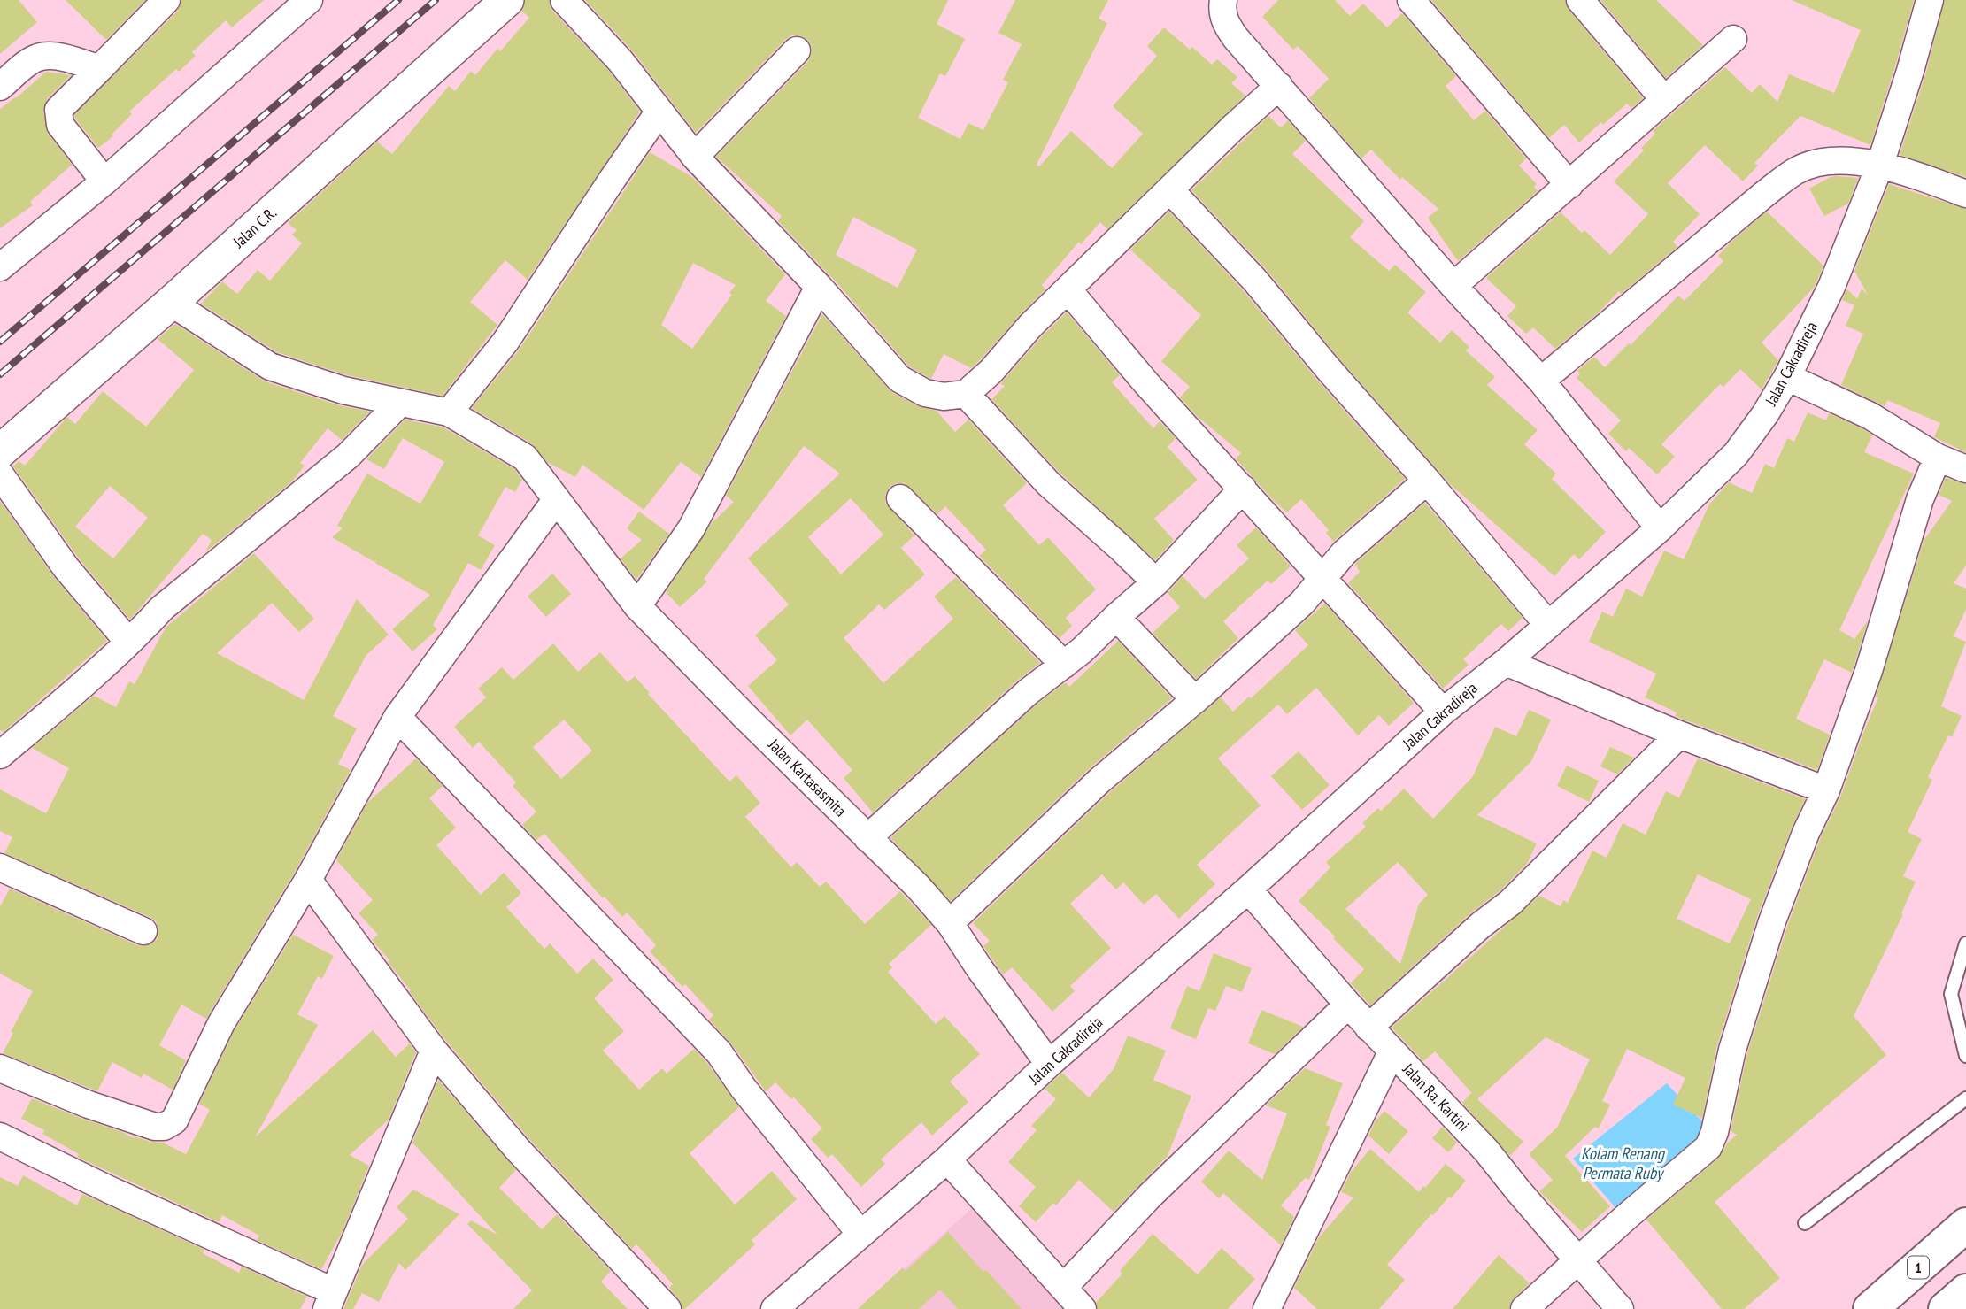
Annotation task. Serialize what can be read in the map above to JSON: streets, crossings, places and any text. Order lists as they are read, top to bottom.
{
  "streets": {
    "main road": ["1"],
    "street": [
      "Jalan C.R.",
      "Jalan Cakradireja",
      "Jalan Kartasasmita",
      "Jalan Ra. Kartini"
    ]
  },
  "crossings": [
    ["Jalan C.R.", "Jalan Kartasasmita"],
    ["Jalan Cakradireja", "Jalan Kartasasmita"],
    ["Jalan Cakradireja", "Jalan Ra. Kartini"]
  ],
  "water": ["Kolam Renang Permata Ruby"]
}
